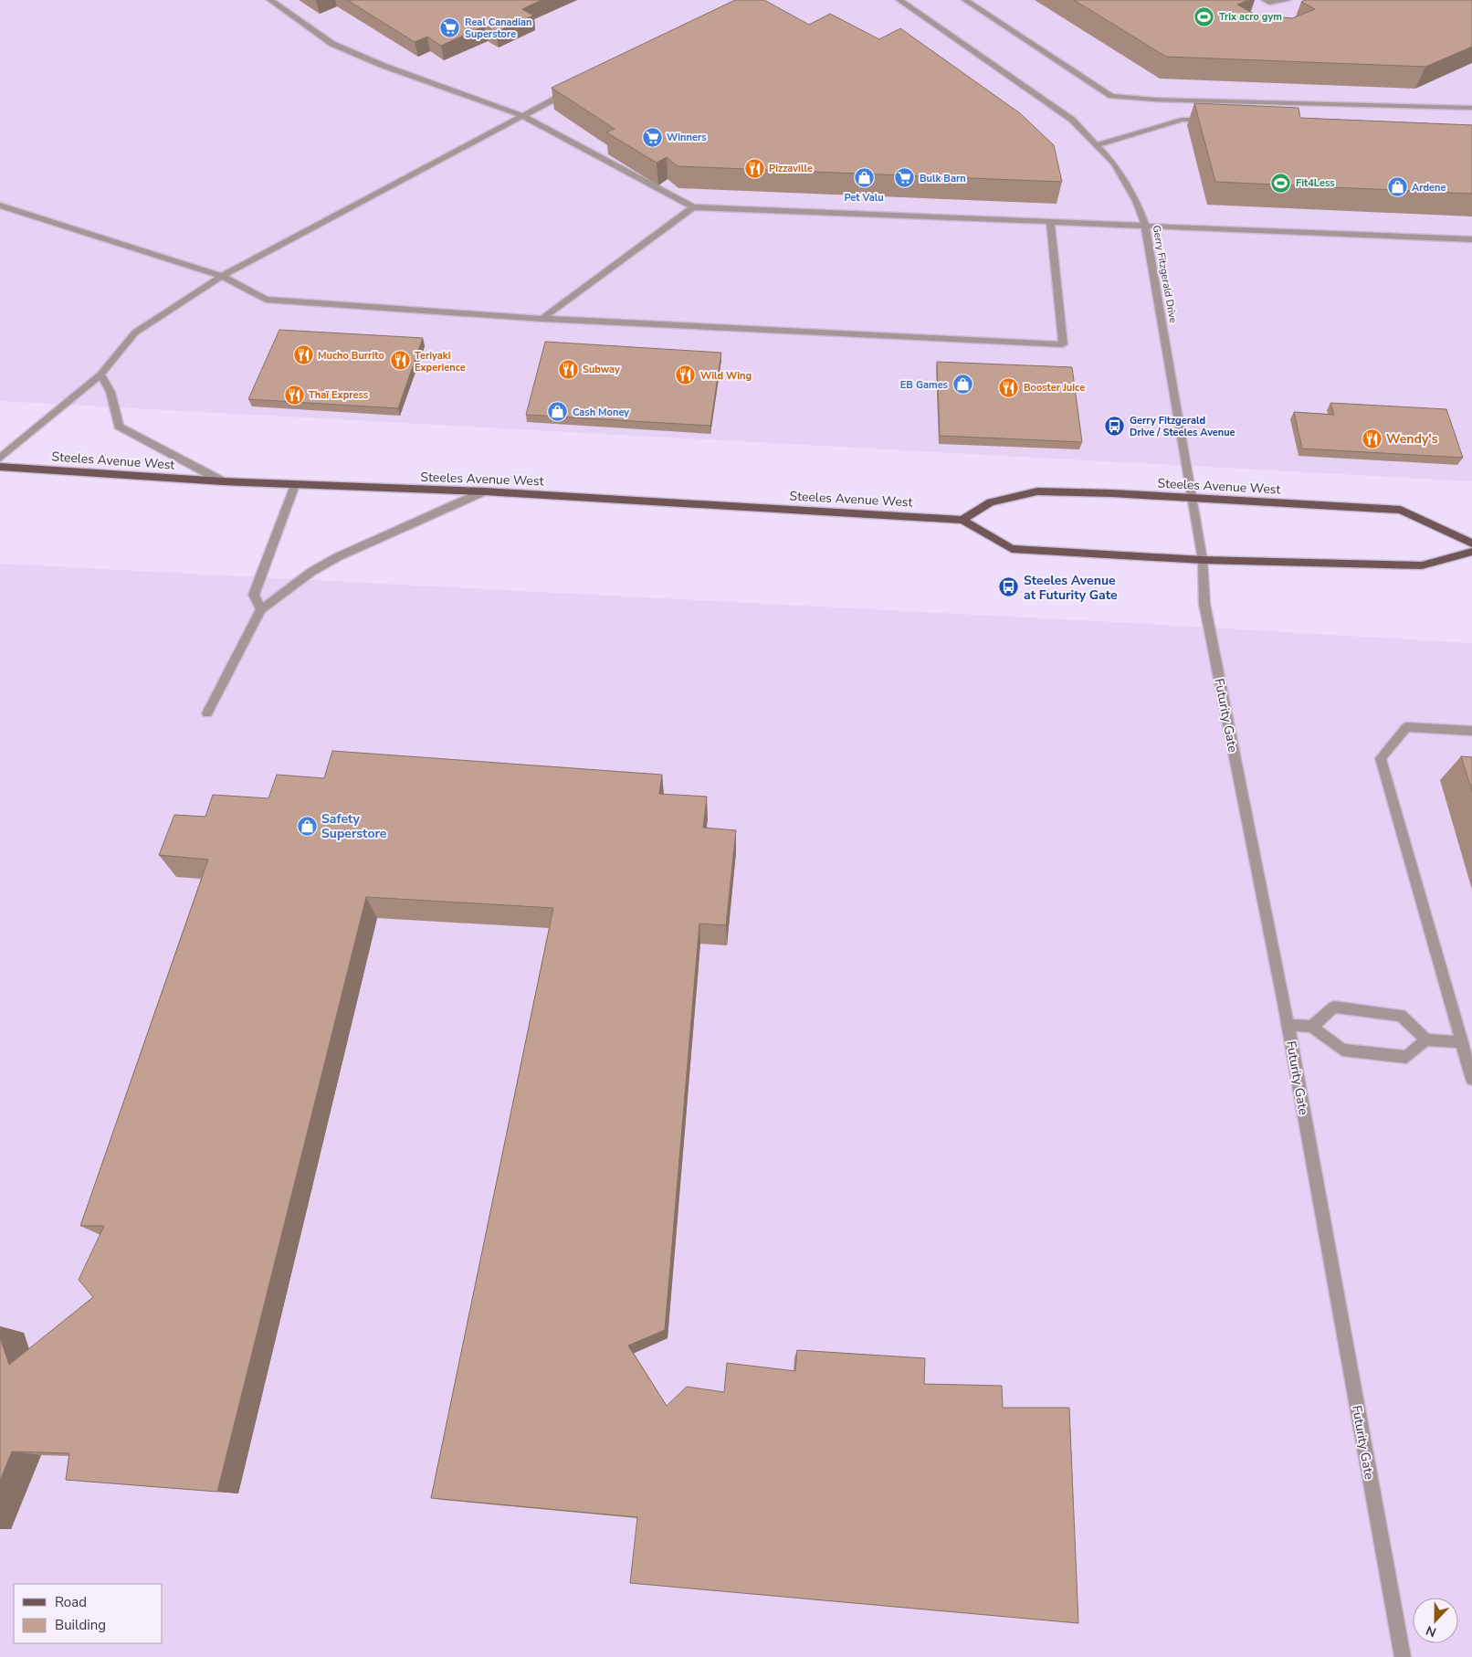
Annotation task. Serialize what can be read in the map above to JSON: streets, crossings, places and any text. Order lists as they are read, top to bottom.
{
  "streets": {
    "main road": ["Steeles Avenue West"],
    "street": ["Gerry Fitzgerald Drive", "Futurity Gate"]
  },
  "crossings": [
    ["Gerry Fitzgerald Drive", "Steeles Avenue West"],
    ["Gerry Fitzgerald Drive", "Futurity Gate"],
    ["Steeles Avenue West", "Futurity Gate"]
  ],
  "places": {
    "sports": ["Trix acro gym", "Fit4Less"],
    "supermarket": ["Real Canadian Superstore", "Winners", "Bulk Barn"],
    "restaurant": [
      "Pizzaville",
      "Mucho Burrito",
      "Teriyaki Experience",
      "Subway",
      "Wild Wing",
      "Booster Juice",
      "Thaï Express",
      "Wendy's"
    ],
    "shop": [
      "Pet Valu",
      "Ardene",
      "EB Games",
      "Cash Money",
      "Safety Superstore"
    ],
    "bus stop": ["Gerry Fitzgerald Drive / Steeles Avenue", "Steeles Avenue at Futurity Gate"]
  },
  "legend": ["Road", "Building"],
  "north": "bottom"
}
